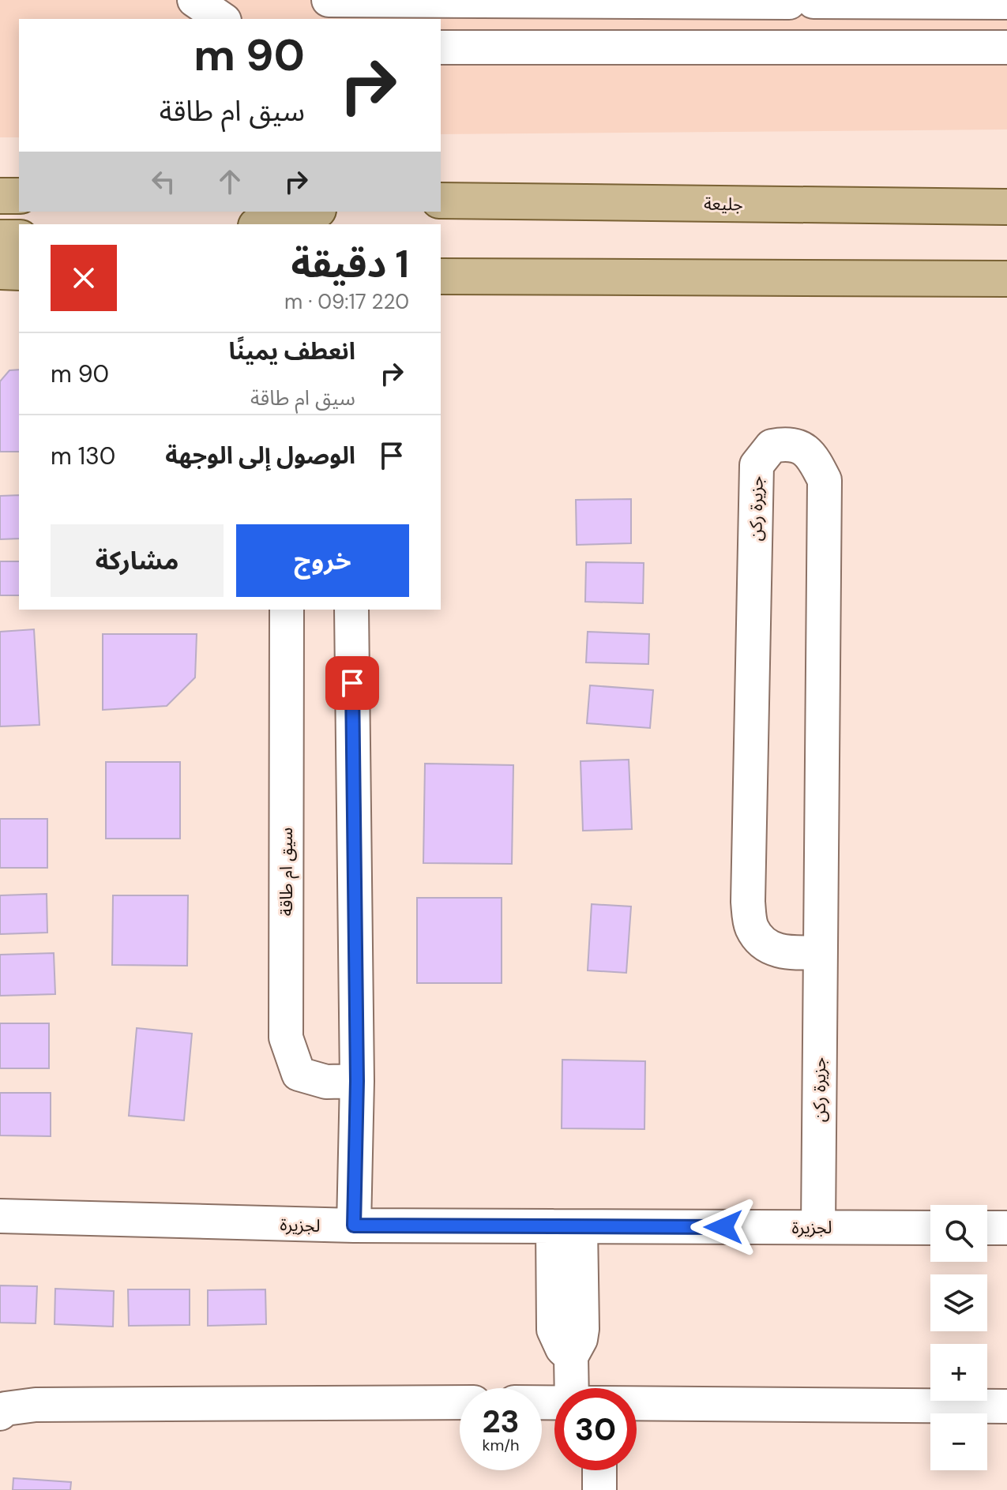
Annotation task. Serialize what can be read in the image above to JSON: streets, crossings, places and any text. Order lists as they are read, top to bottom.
{
  "streets": {
    "main road": ["جليعة"],
    "street": ["جزيرة ركن", "سيق ام طاقة", "لجزيرة"]
  },
  "crossings": [
    ["جزيرة ركن", "لجزيرة"]
  ],
  "page": {
    "turn": ["90 m", "سيق ام طاقة"],
    "heading": ["1 دقيقة", "220 m · 09:17"],
    "list": [
      {
        "name": "انعطف يمينًا",
        "note": "سيق ام طاقة",
        "value": "90 m"
      },
      {
        "name": "الوصول إلى الوجهة",
        "value": "130 m"
      }
    ],
    "buttons": ["خروج", "مشاركة"],
    "map_buttons": ["+", "−"],
    "speed": "23 km/h",
    "limit": "30"
  }
}
